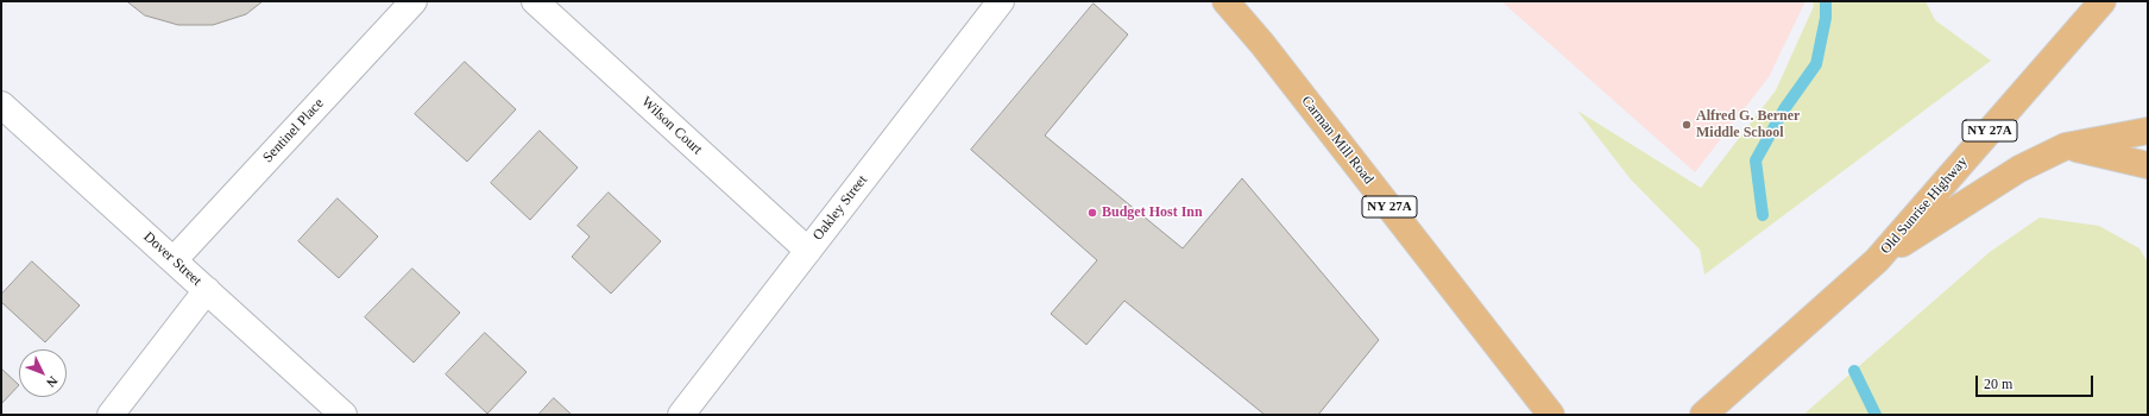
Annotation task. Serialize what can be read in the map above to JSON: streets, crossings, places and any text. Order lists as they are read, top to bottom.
{
  "streets": {
    "main road": ["NY 27A", "Carman Mill Road", "Old Sunrise Highway"],
    "street": [
      "Wilson Court",
      "Sentinel Place",
      "Oakley Street",
      "Dover Street"
    ]
  },
  "crossings": [
    ["Wilson Court", "Oakley Street"],
    ["Sentinel Place", "Dover Street"]
  ],
  "places": ["Alfred G. Berner Middle School", "Budget Host Inn"],
  "scale_bar": "20 m",
  "north": "bottom right"
}
